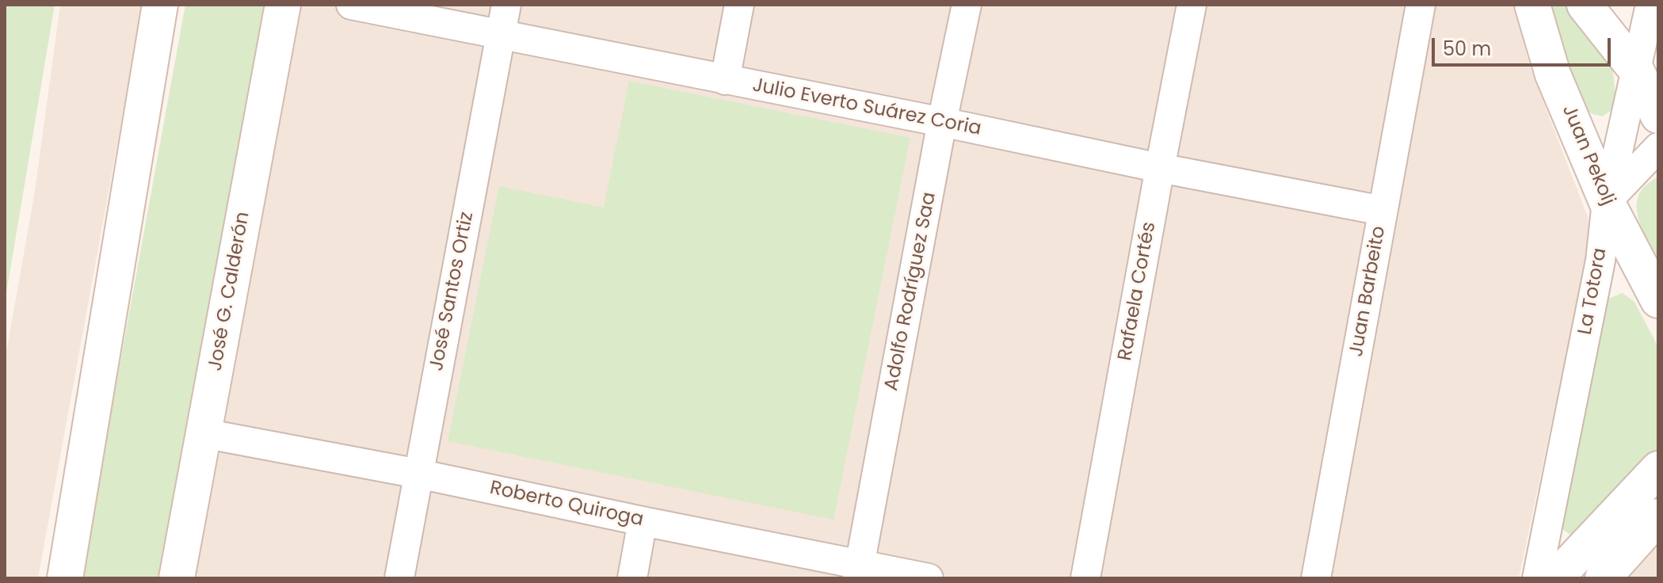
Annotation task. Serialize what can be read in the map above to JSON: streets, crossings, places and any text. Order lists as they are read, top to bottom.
{
  "streets": {
    "street": [
      "Julio Everto Suárez Coria",
      "Juan Pekolj",
      "José G. Calderón",
      "José Santos Ortiz",
      "Adolfo Rodríguez Saa",
      "Rafaela Cortés",
      "Juan Barbeito",
      "La Totora",
      "Roberto Quiroga"
    ]
  },
  "crossings": [
    ["Julio Everto Suárez Coria", "José Santos Ortiz"],
    ["Julio Everto Suárez Coria", "Adolfo Rodríguez Saa"],
    ["Julio Everto Suárez Coria", "Rafaela Cortés"],
    ["Julio Everto Suárez Coria", "Juan Barbeito"],
    ["Juan Pekolj", "La Totora"],
    ["José G. Calderón", "Roberto Quiroga"],
    ["José Santos Ortiz", "Roberto Quiroga"],
    ["Adolfo Rodríguez Saa", "Roberto Quiroga"]
  ],
  "scale_bar": "50 m"
}
